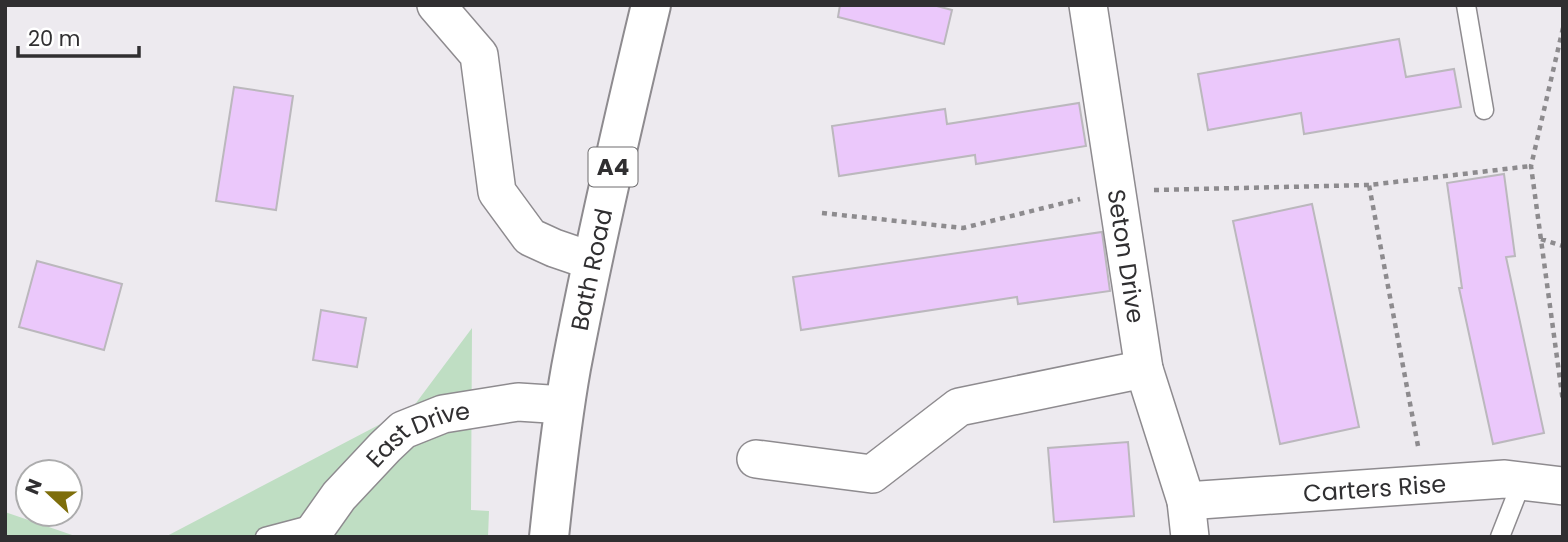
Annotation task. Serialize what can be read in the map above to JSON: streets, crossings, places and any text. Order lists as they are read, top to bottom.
{
  "streets": {
    "main road": ["A4", "Bath Road"],
    "street": ["Seton Drive", "East Drive", "Carters Rise"]
  },
  "crossings": [
    ["Seton Drive", "Carters Rise"],
    ["Bath Road", "East Drive"]
  ],
  "scale_bar": "20 m",
  "north": "left"
}
